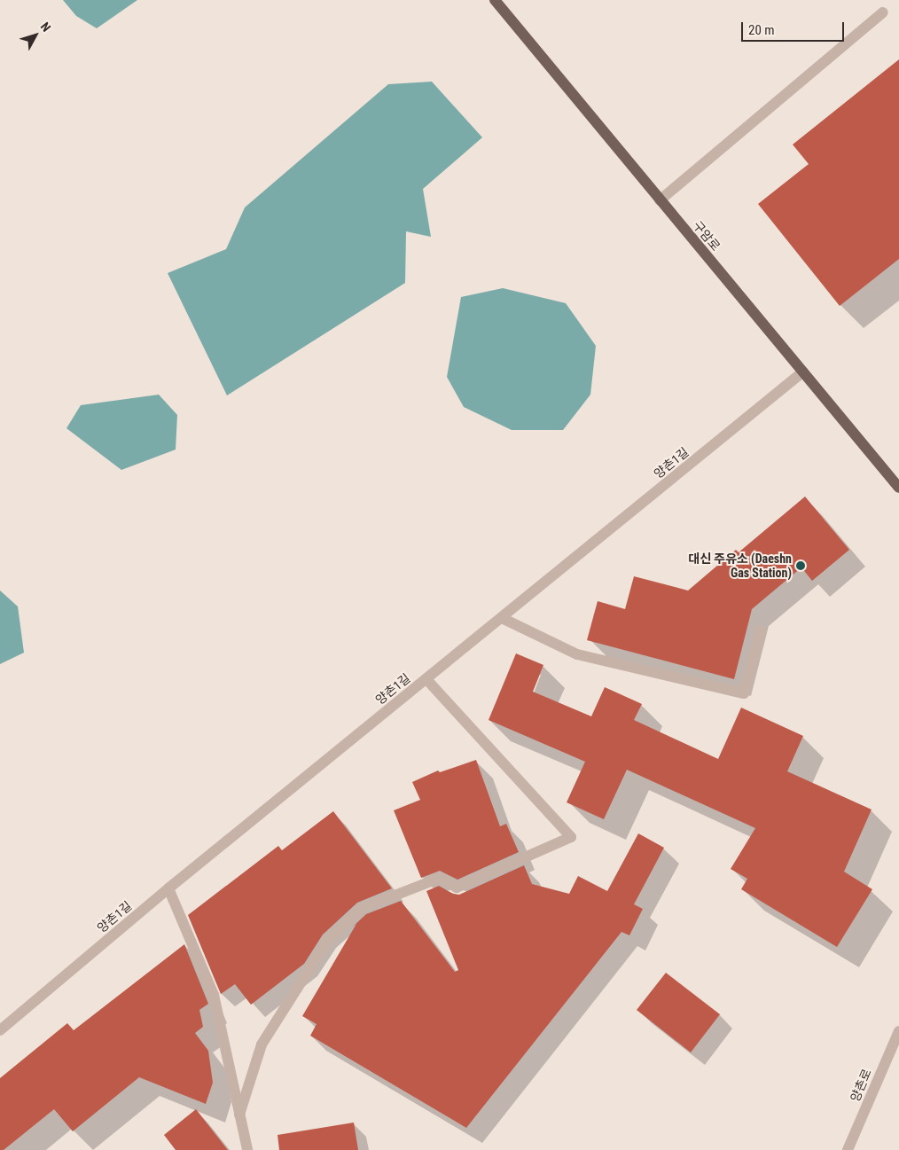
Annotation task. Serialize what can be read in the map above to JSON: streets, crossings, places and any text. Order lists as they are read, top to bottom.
{
  "streets": {
    "main road": ["구암로"],
    "street": ["양촌1길", "양촌로"]
  },
  "crossings": [
    ["구암로", "양촌1길"]
  ],
  "places": ["대신 주유소 (Daeshn Gas Station)"],
  "scale_bar": "20 m",
  "north": "top right"
}
